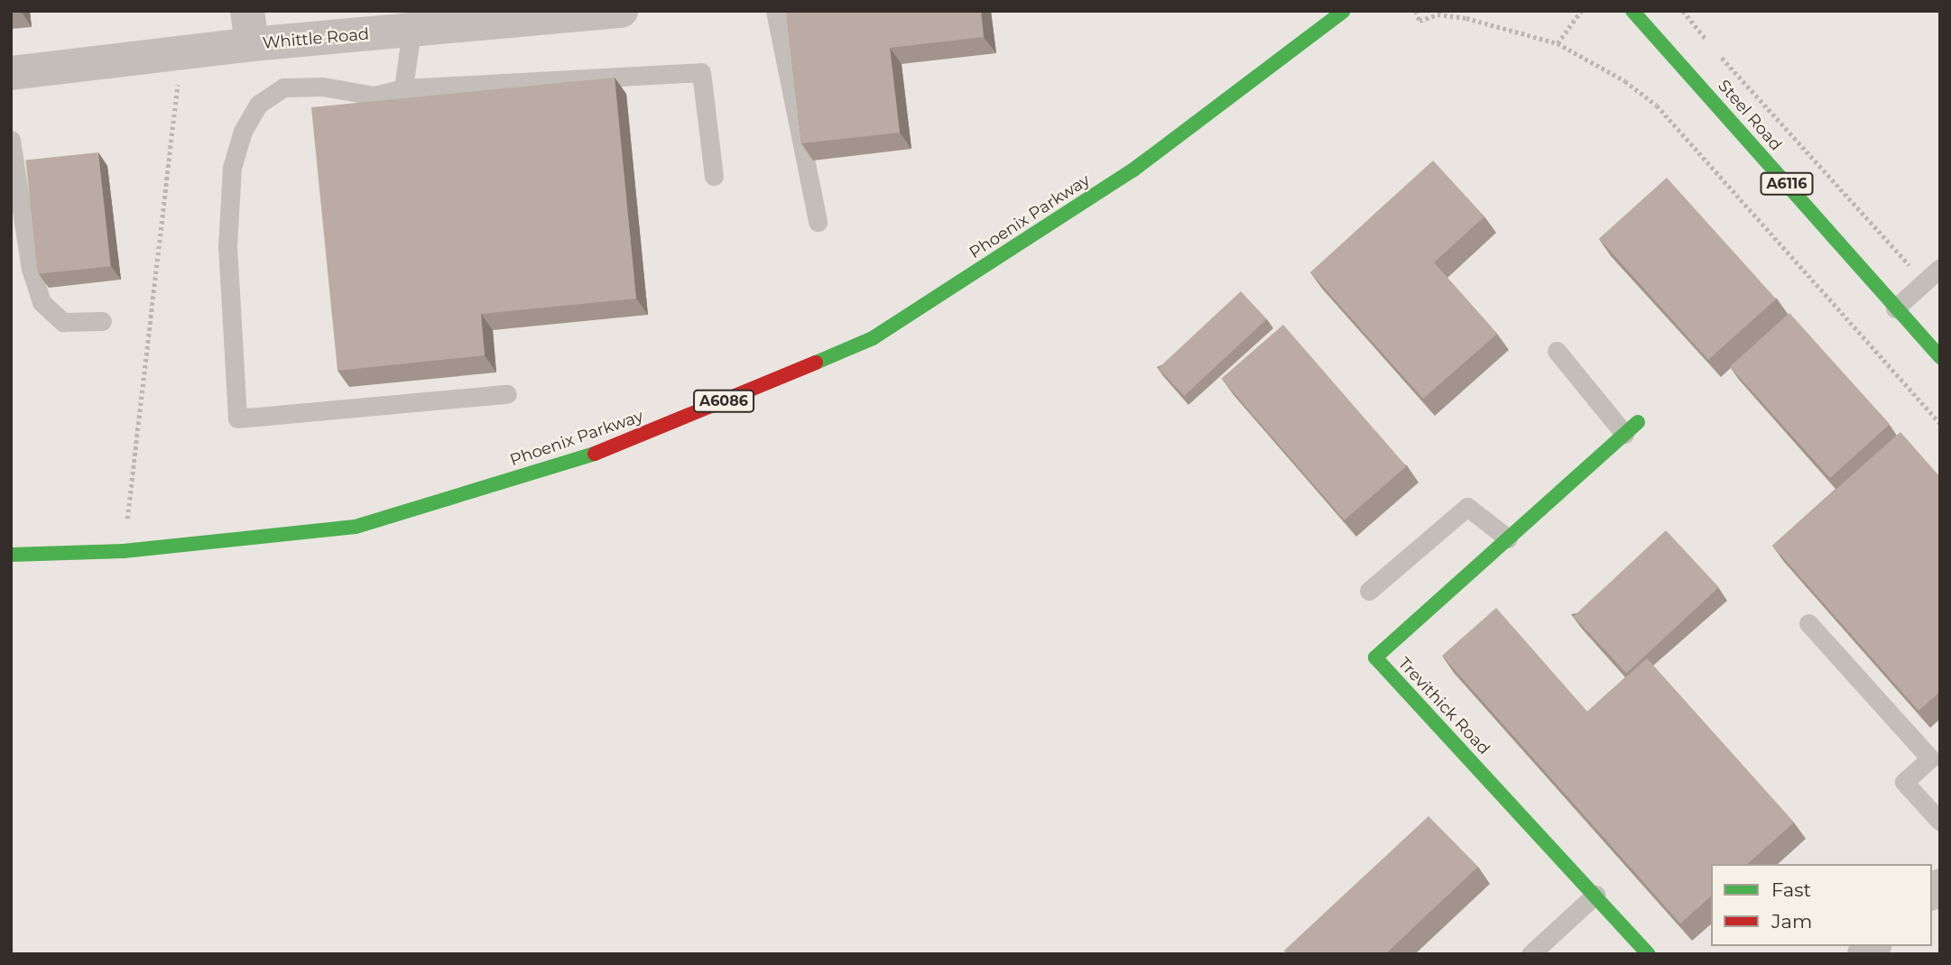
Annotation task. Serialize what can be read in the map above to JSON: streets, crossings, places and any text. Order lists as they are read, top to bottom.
{
  "streets": {
    "main road": [
      "Steel Road",
      "A6116",
      "Phoenix Parkway",
      "A6086",
      "Trevithick Road"
    ],
    "street": ["Whittle Road"]
  },
  "legend": ["Fast", "Jam"]
}
